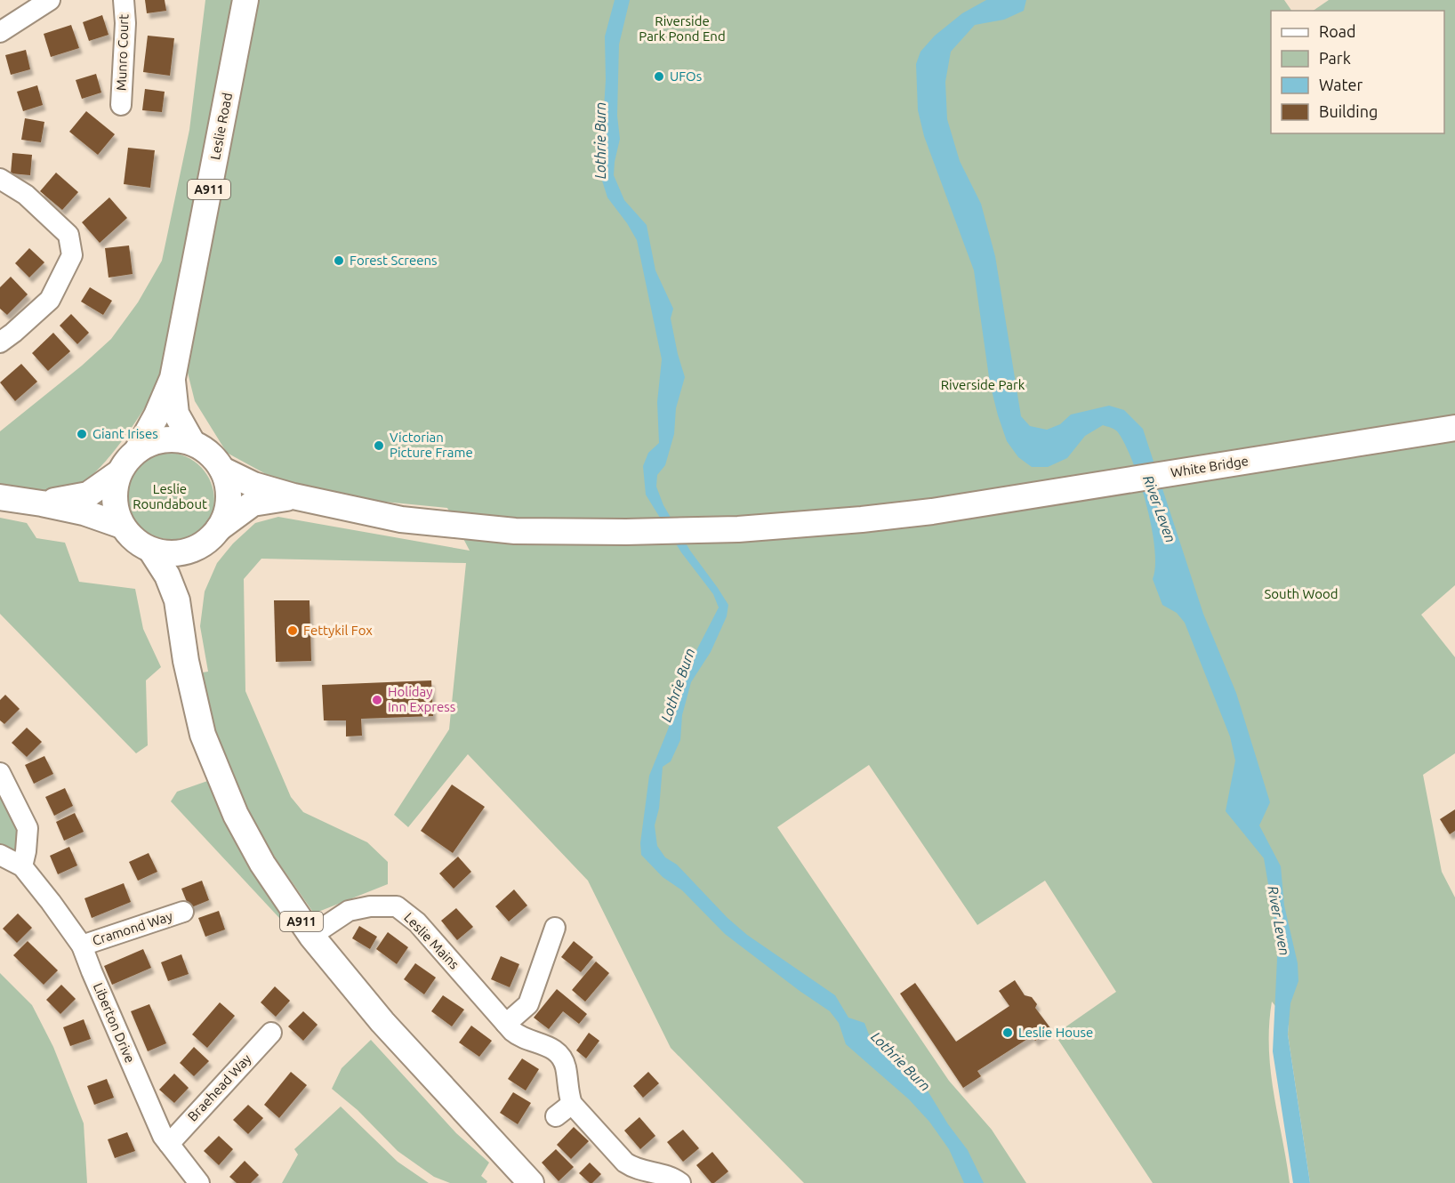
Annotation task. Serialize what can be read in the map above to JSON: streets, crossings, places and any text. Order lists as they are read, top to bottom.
{
  "streets": {
    "main road": ["Leslie Road", "A911", "White Bridge"],
    "street": [
      "Munro Court",
      "Cramond Way",
      "Leslie Mains",
      "Liberton Drive",
      "Braehead Way"
    ]
  },
  "crossings": [
    ["Leslie Road", "A911"],
    ["A911", "White Bridge"],
    ["A911", "Leslie Mains"],
    ["Cramond Way", "Liberton Drive"],
    ["Liberton Drive", "Braehead Way"]
  ],
  "water": ["Lothrie Burn", "River Leven"],
  "parks": [
    "Riverside Park Pond End",
    "Riverside Park",
    "Leslie Roundabout",
    "South Wood"
  ],
  "places": [
    "UFOs",
    "Forest Screens",
    "Giant Irises",
    "Victorian Picture Frame",
    "Fettykil Fox",
    "Holiday Inn Express",
    "Leslie House"
  ],
  "legend": [
    "Road",
    "Park",
    "Water",
    "Building"
  ]
}
